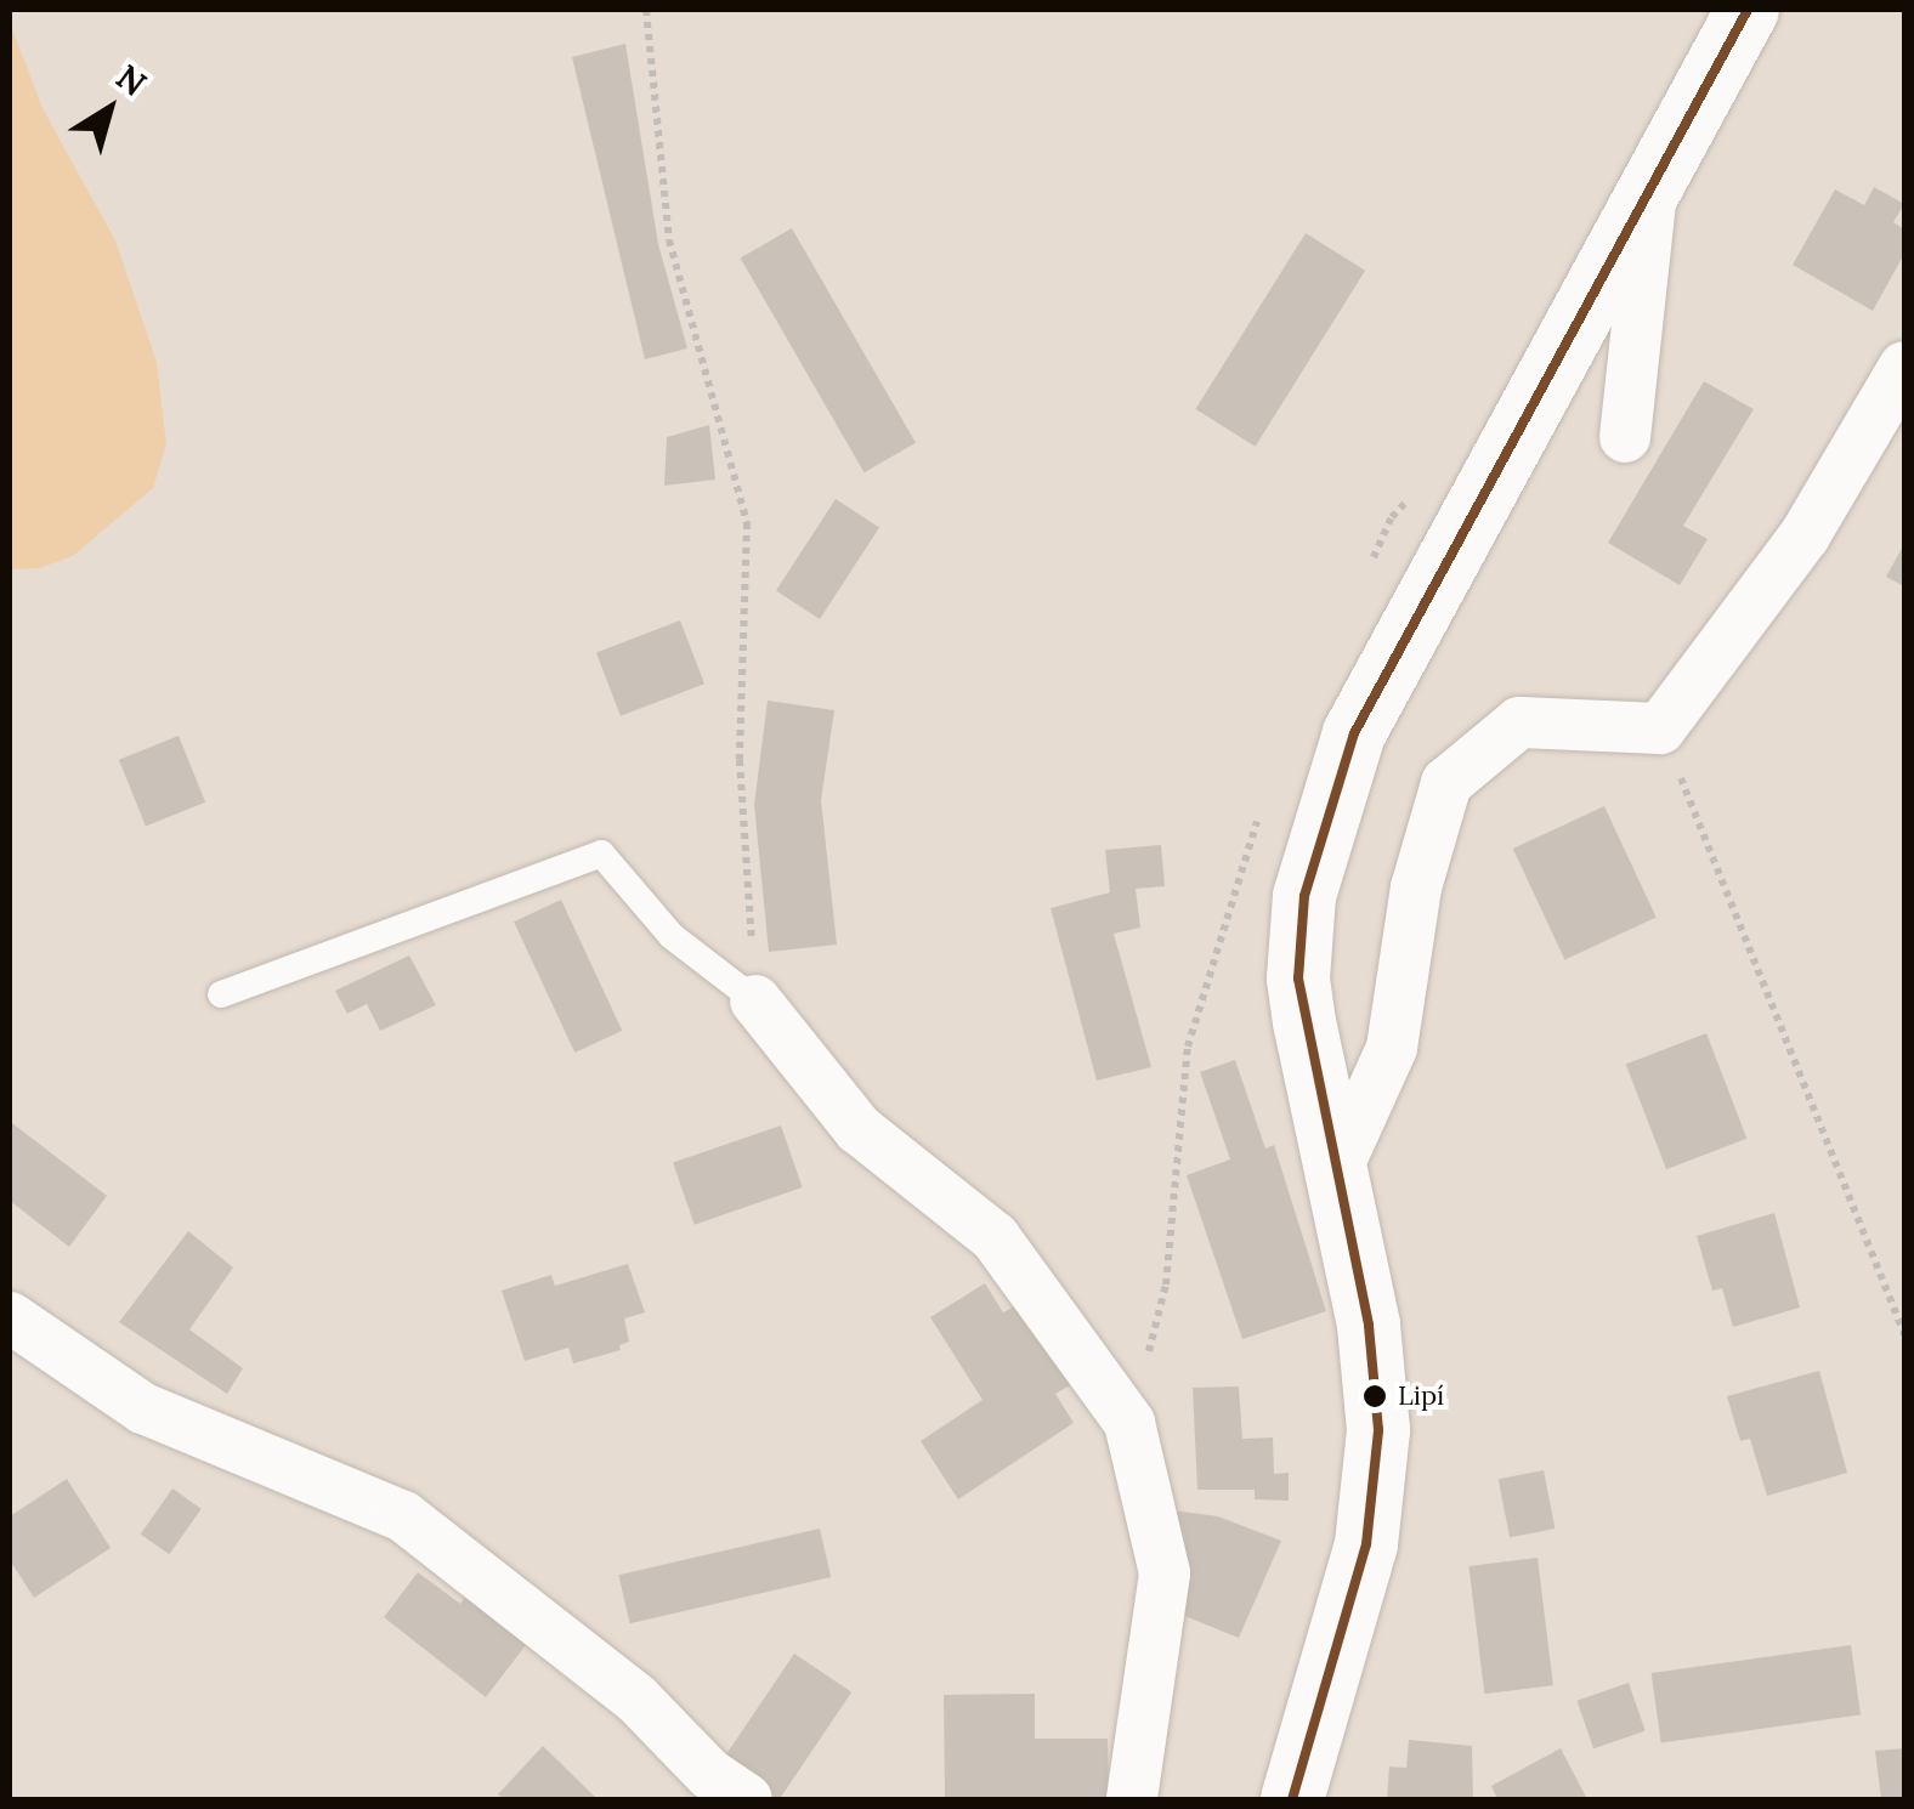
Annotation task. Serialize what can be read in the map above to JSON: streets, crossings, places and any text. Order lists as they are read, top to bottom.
{
  "places": ["Lipí"],
  "north": "top right"
}
